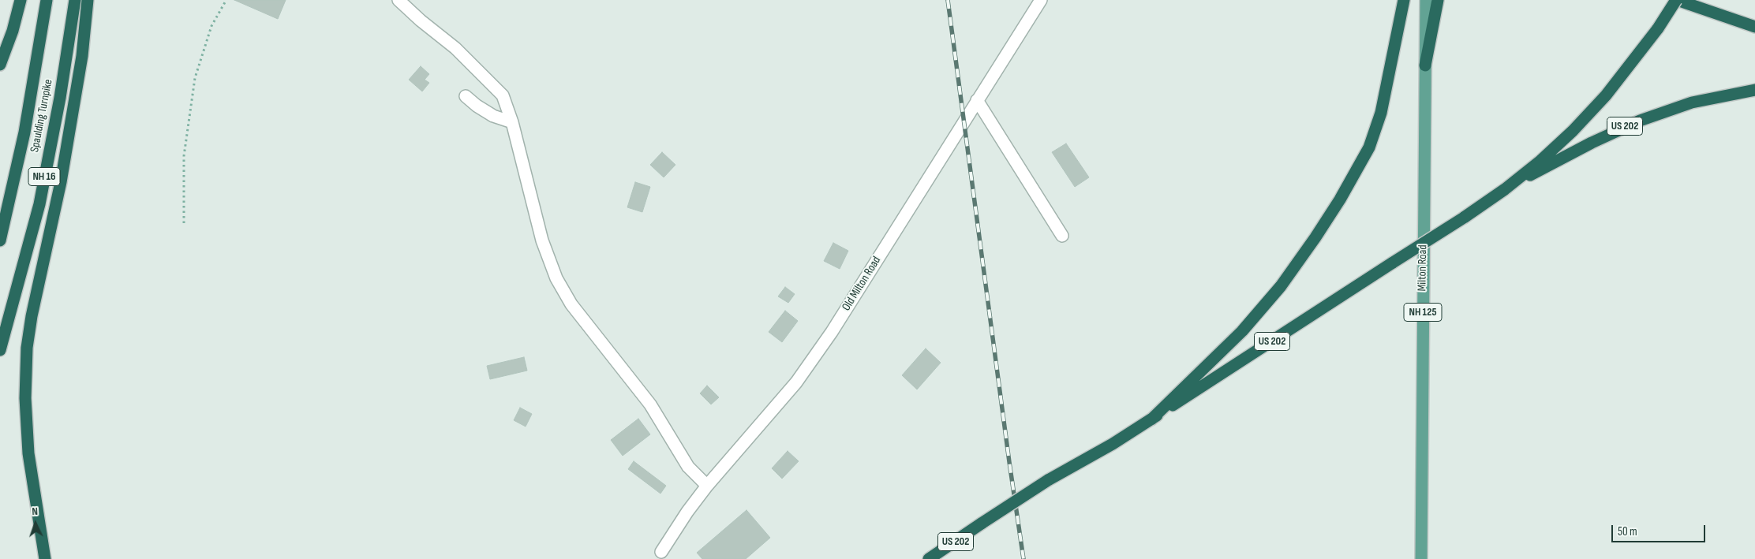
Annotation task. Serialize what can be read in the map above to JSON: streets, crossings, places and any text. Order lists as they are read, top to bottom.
{
  "streets": {
    "highway": ["Spaulding Turnpike", "US 202", "NH 16"],
    "main road": ["Milton Road", "NH 125"],
    "street": ["Old Milton Road"]
  },
  "scale_bar": "50 m",
  "north": "top"
}
